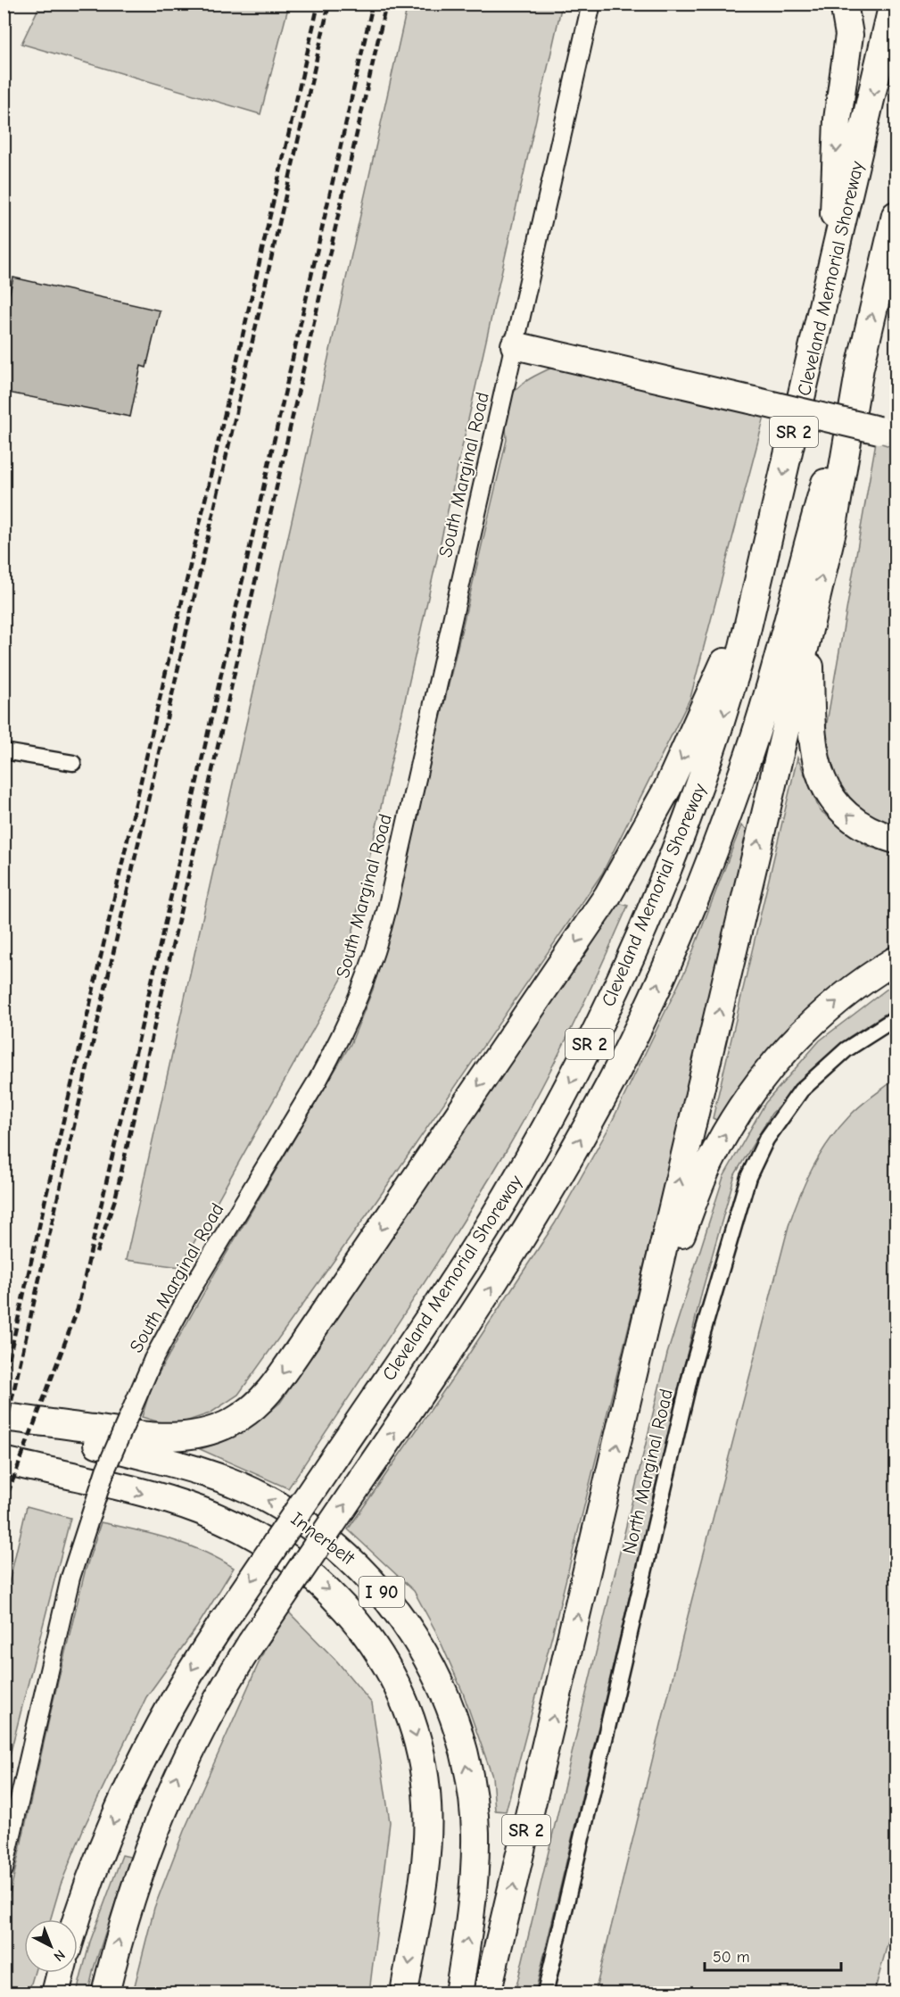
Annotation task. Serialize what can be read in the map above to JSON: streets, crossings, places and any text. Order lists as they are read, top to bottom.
{
  "streets": {
    "highway": [
      "Cleveland Memorial Shoreway",
      "SR 2",
      "Innerbelt",
      "I 90"
    ],
    "street": ["South Marginal Road", "North Marginal Road"]
  },
  "scale_bar": "50 m",
  "north": "bottom right"
}
